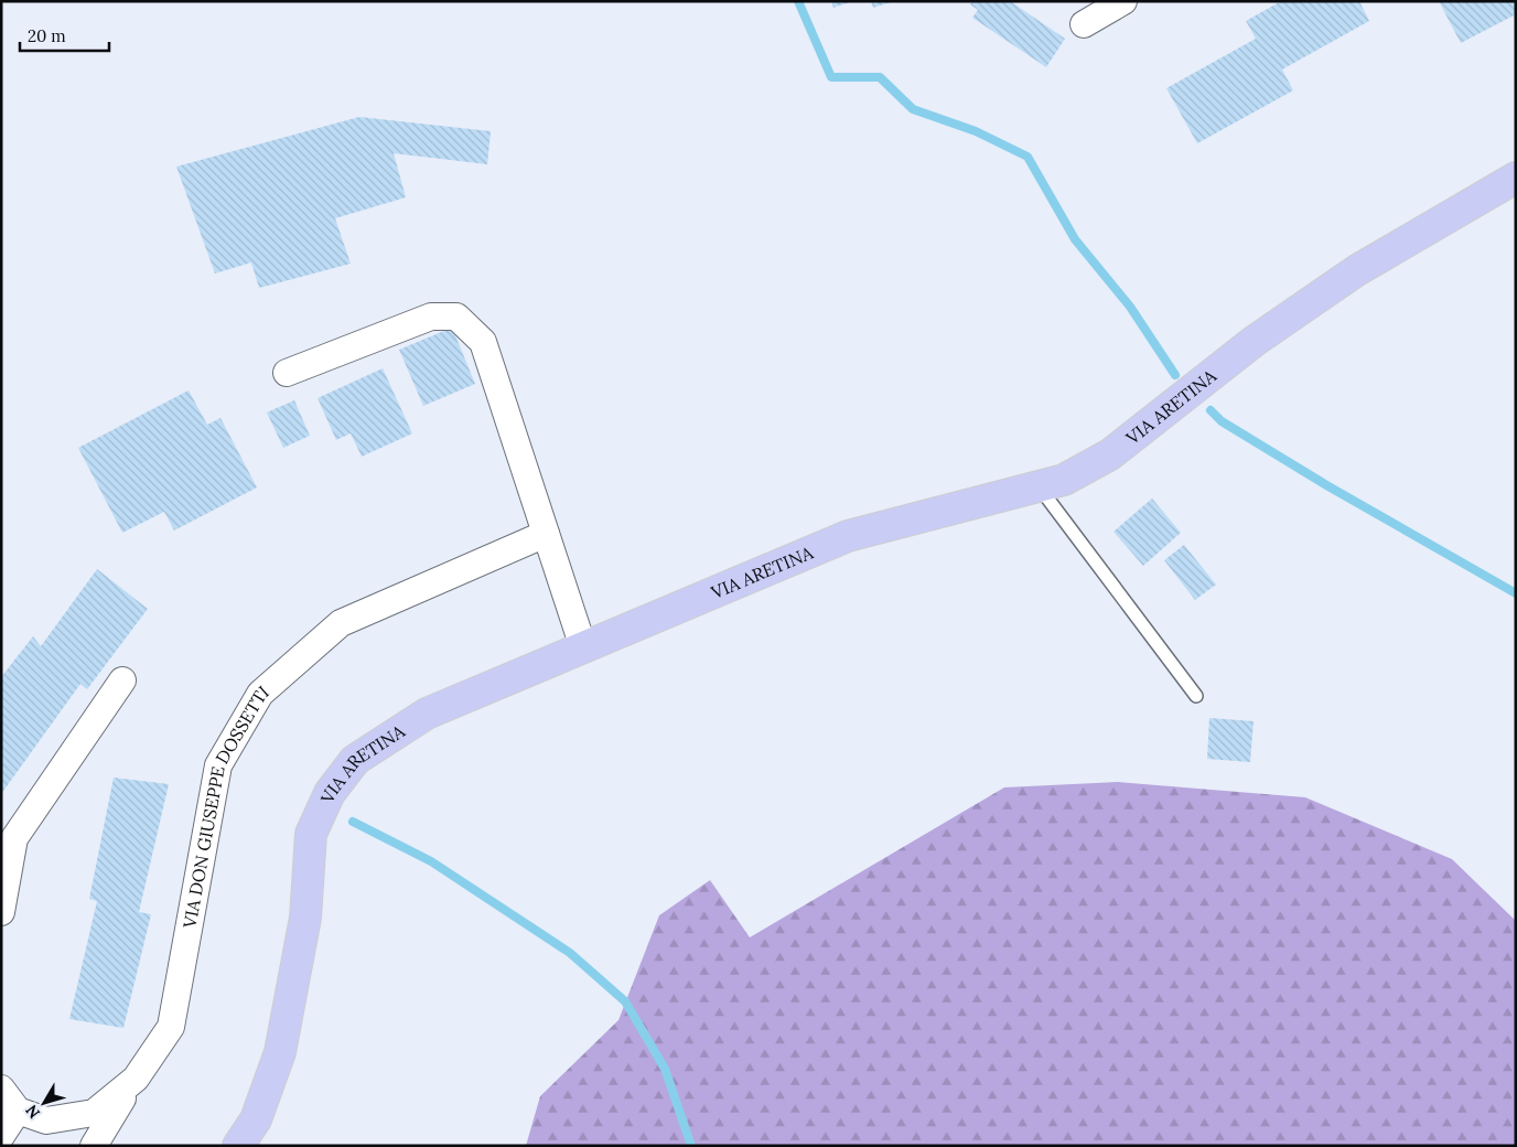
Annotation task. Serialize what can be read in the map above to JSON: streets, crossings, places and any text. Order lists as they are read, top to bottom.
{
  "streets": {
    "main road": ["VIA ARETINA"],
    "street": ["VIA DON GIUSEPPE DOSSETTI"]
  },
  "scale_bar": "20 m",
  "north": "bottom left"
}
